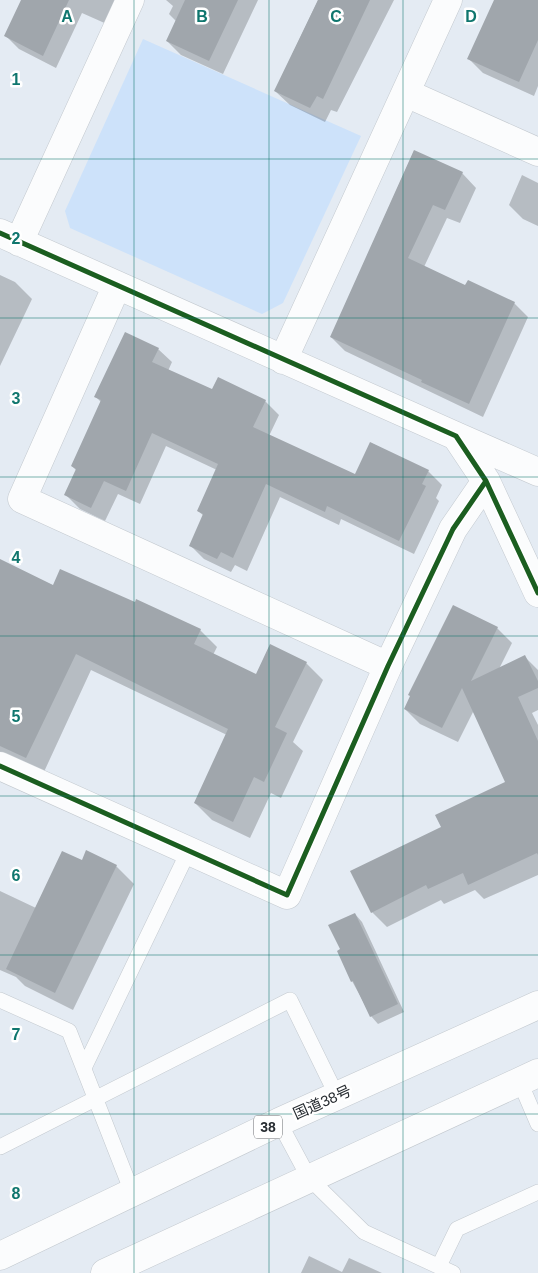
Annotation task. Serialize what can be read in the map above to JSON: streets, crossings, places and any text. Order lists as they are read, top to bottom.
{
  "streets": {
    "main road": ["国道38号", "38"]
  },
  "grid": {
    "columns": [
      "A",
      "B",
      "C",
      "D"
    ],
    "rows": [
      "1",
      "2",
      "3",
      "4",
      "5",
      "6",
      "7",
      "8"
    ]
  }
}
